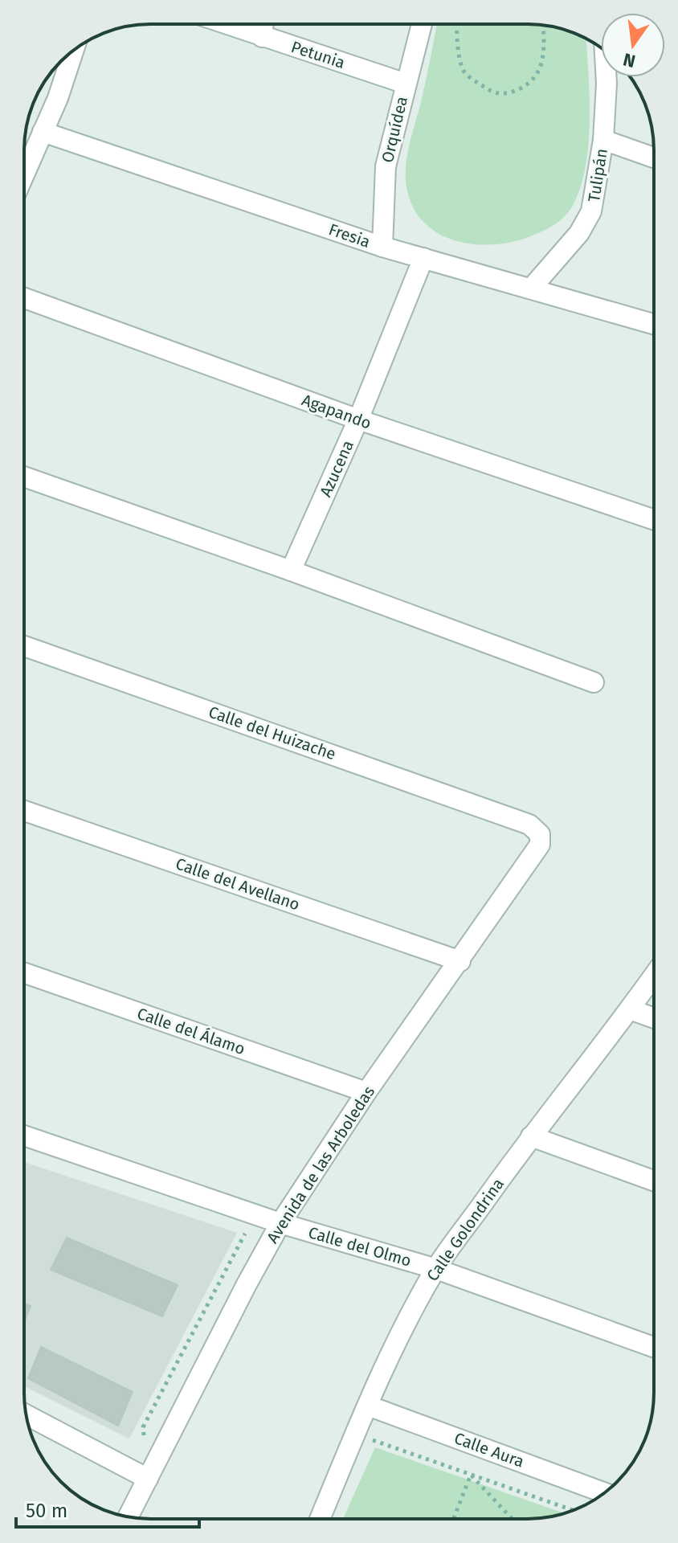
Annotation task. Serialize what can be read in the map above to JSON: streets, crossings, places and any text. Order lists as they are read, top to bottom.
{
  "streets": {
    "street": [
      "Petunia",
      "Orquídea",
      "Tulipán",
      "Fresia",
      "Agapando",
      "Azucena",
      "Calle del Huizache",
      "Calle del Avellano",
      "Calle del Álamo",
      "Avenida de las Arboledas",
      "Calle Golondrina",
      "Calle del Olmo",
      "Calle Aura"
    ]
  },
  "crossings": [
    ["Petunia", "Orquídea"],
    ["Orquídea", "Fresia"],
    ["Tulipán", "Fresia"],
    ["Fresia", "Azucena"],
    ["Agapando", "Azucena"],
    ["Calle del Huizache", "Avenida de las Arboledas"],
    ["Calle del Avellano", "Avenida de las Arboledas"],
    ["Calle del Álamo", "Avenida de las Arboledas"],
    ["Avenida de las Arboledas", "Calle del Olmo"],
    ["Calle Golondrina", "Calle del Olmo"],
    ["Calle Golondrina", "Calle Aura"]
  ],
  "scale_bar": "50 m",
  "north": "bottom"
}
